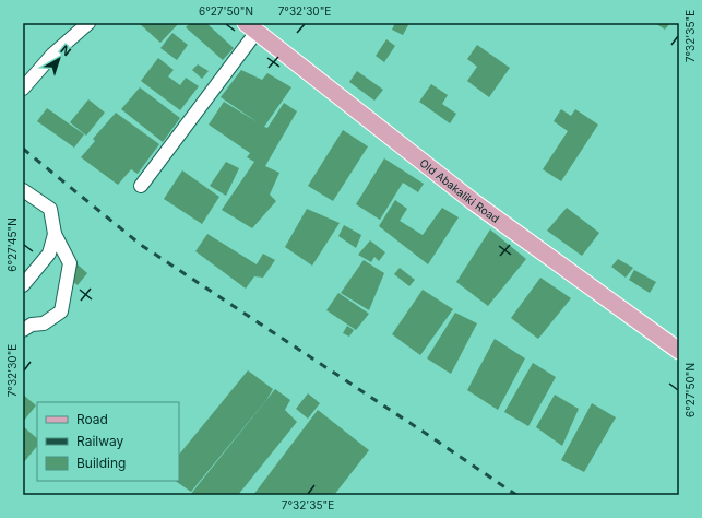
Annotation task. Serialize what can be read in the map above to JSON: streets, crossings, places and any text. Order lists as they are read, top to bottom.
{
  "streets": {
    "main road": ["Old Abakaliki Road"]
  },
  "legend": ["Road", "Railway", "Building"],
  "north": "top right",
  "coordinates": [
    "6°27'50\"N",
    "7°32'30\"E",
    "7°32'35\"E",
    "6°27'45\"N"
  ]
}
